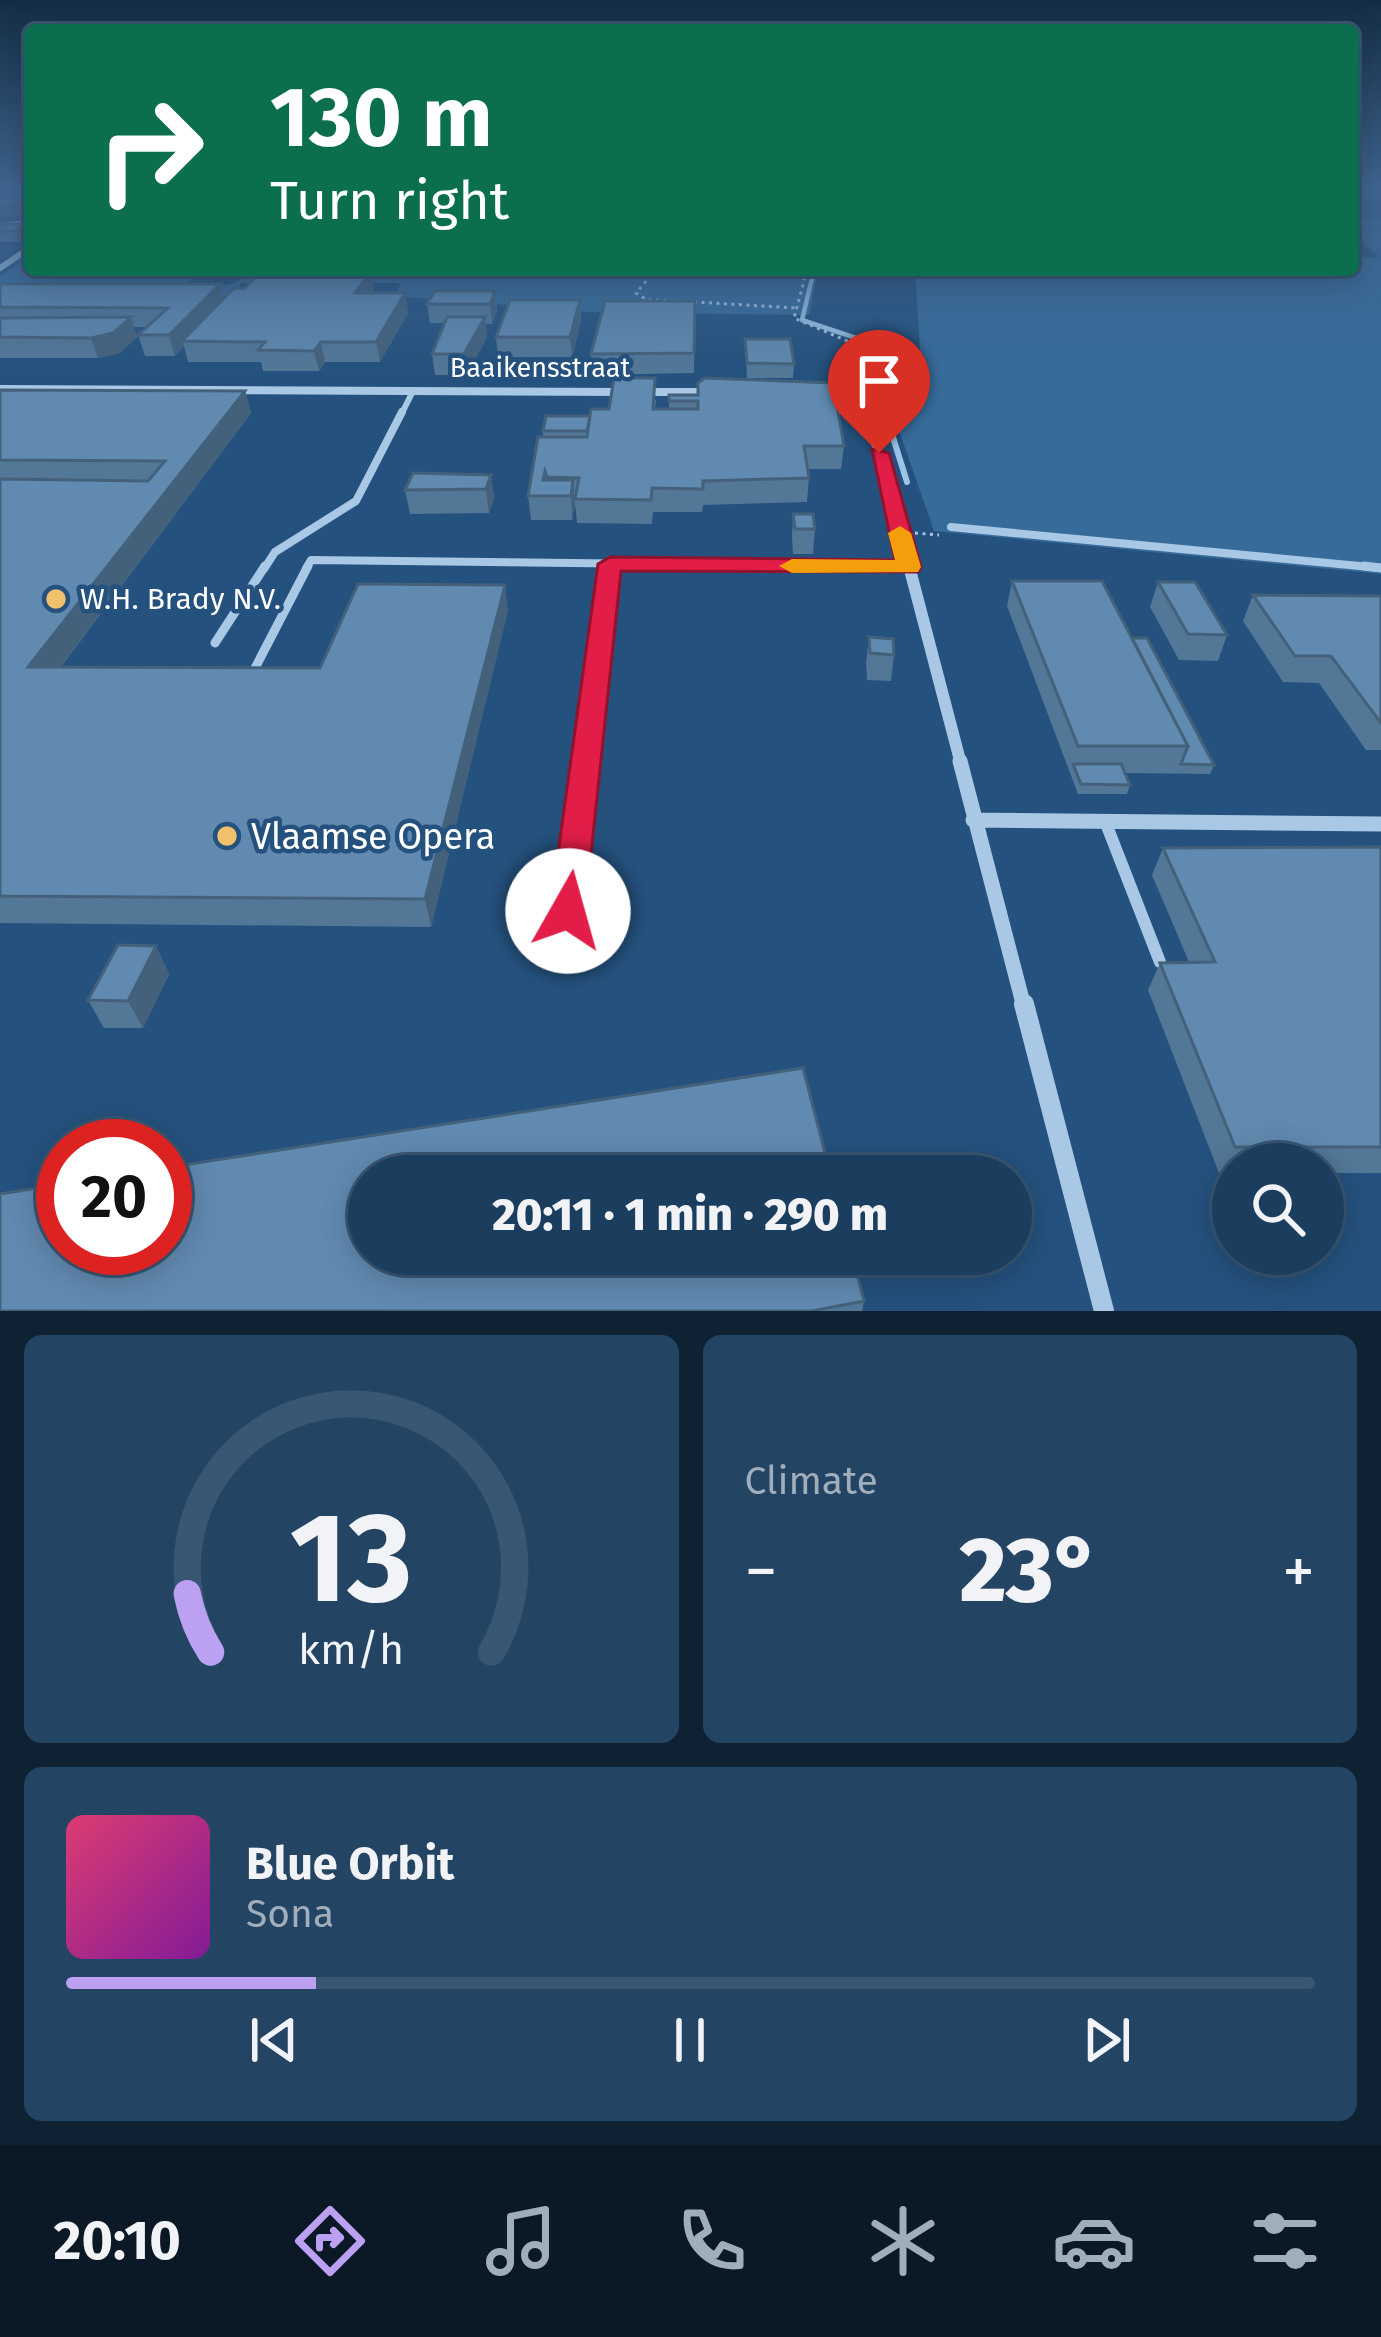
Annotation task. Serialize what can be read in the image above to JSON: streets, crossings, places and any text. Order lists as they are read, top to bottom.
{
  "streets": {
    "street": ["Baaikensstraat"]
  },
  "places": ["W.H. Brady N.V.", "Vlaamse Opera"],
  "page": {
    "turn": ["130 m", "Turn right"],
    "limit": "20",
    "trip": "20:11 · 1 min · 290 m",
    "tile": "Climate",
    "heat": ["−", "23°", "+"],
    "song": ["Blue Orbit", "Sona"],
    "tabs": "20:10",
    "gauge": ["13", "km/h"]
  }
}
